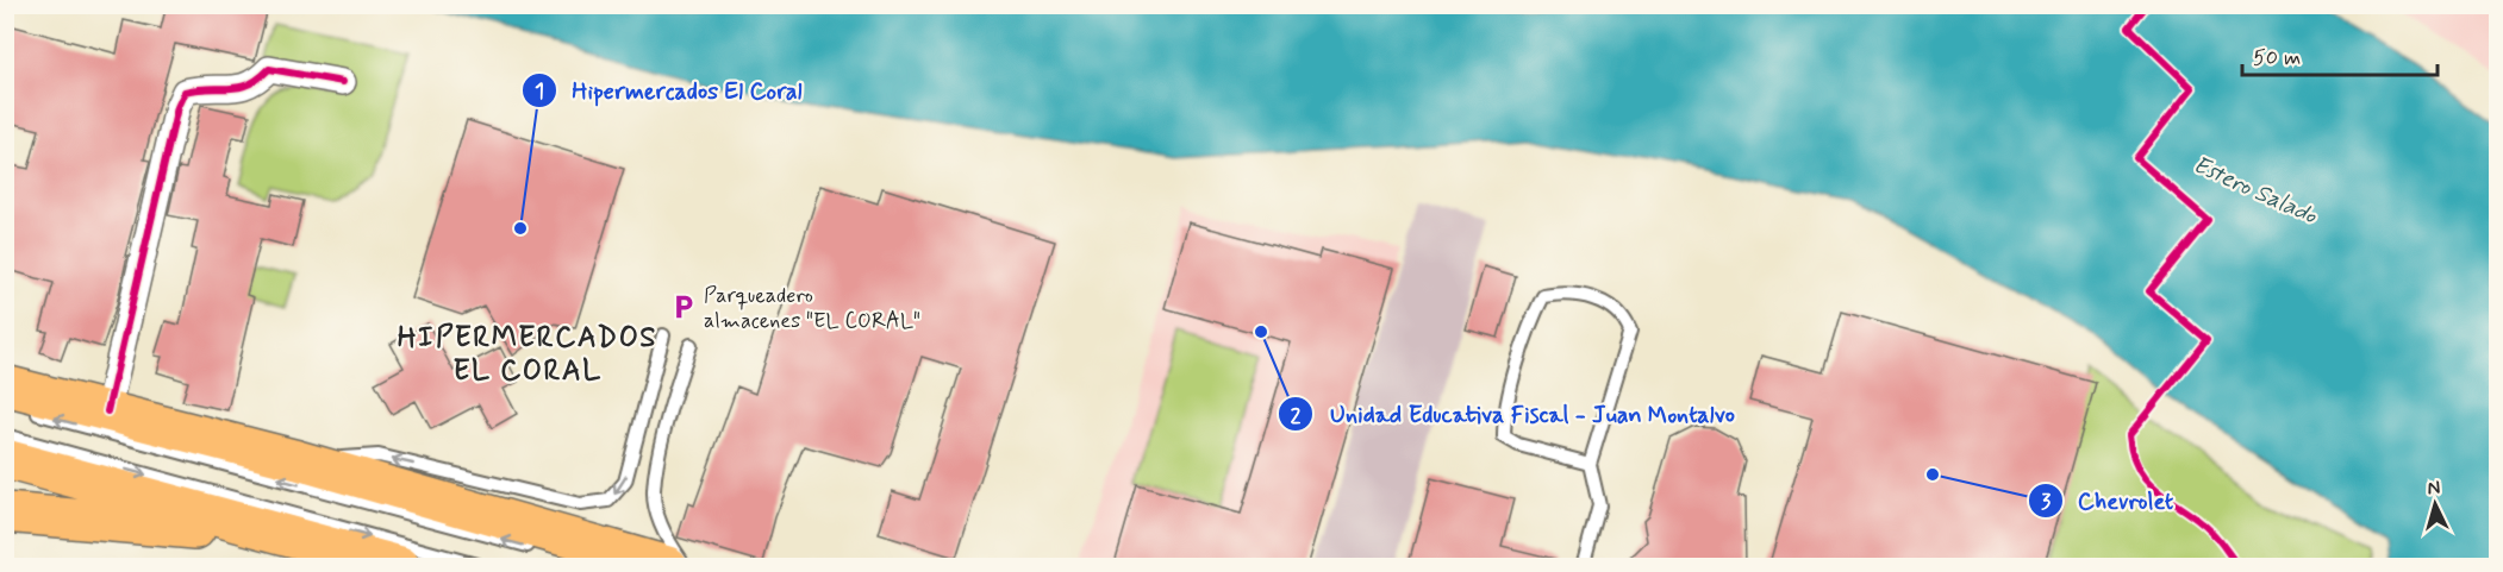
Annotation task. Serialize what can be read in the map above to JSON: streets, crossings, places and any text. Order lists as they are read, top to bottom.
{
  "districts": ["HIPERMERCADOS EL CORAL"],
  "water": ["Estero Salado"],
  "places": {
    "other": ["Hipermercados El Coral", "Unidad Educativa Fiscal - Juan Montalvo", "Chevrolet"],
    "parking": ["Parqueadero almacenes \"EL CORAL\""]
  },
  "scale_bar": "50 m",
  "north": "top"
}
